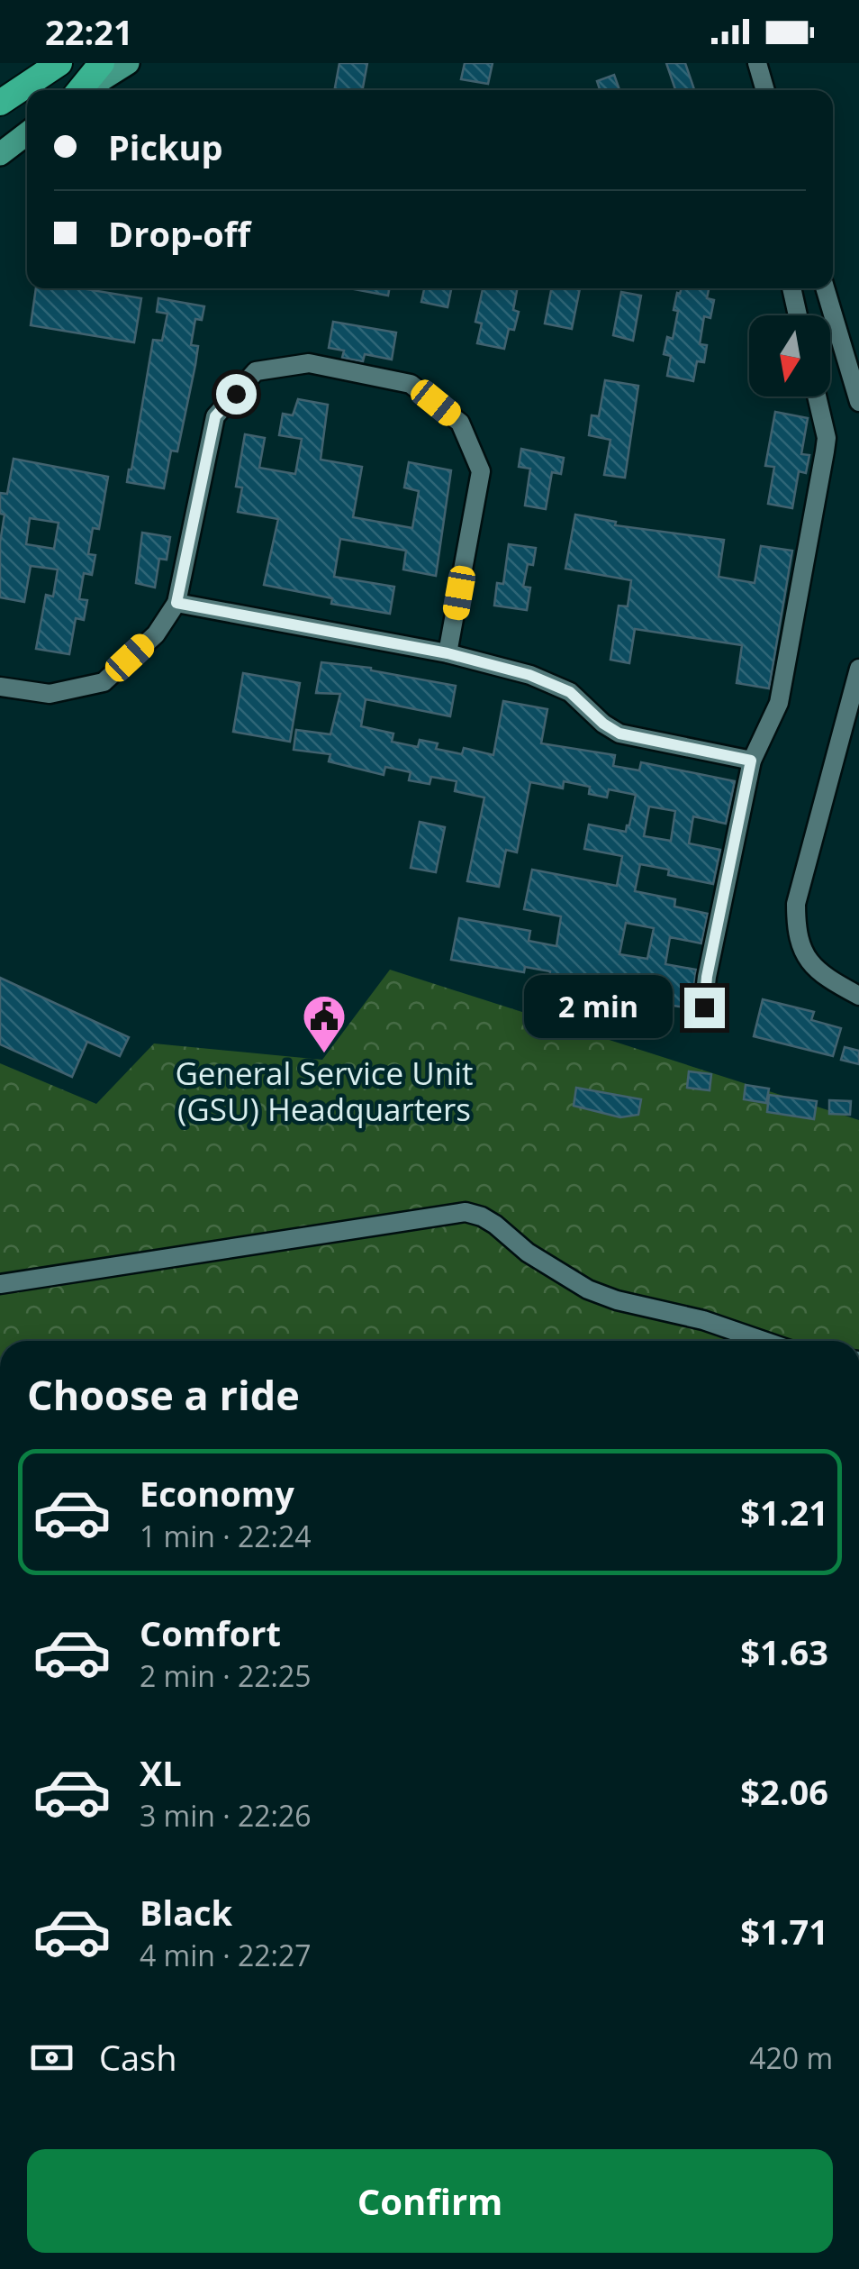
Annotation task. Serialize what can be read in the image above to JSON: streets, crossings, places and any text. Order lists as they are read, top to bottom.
{
  "places": {
    "public building": ["General Service Unit (GSU) Headquarters"]
  },
  "north": "bottom",
  "page": {
    "status": "22:21",
    "banner": ["Pickup", "Drop-off"],
    "bubble": "2 min",
    "heading": "Choose a ride",
    "list": [
      {
        "name": "Economy",
        "note": "1 min · 22:24",
        "value": "$1.21"
      },
      {
        "name": "Comfort",
        "note": "2 min · 22:25",
        "value": "$1.63"
      },
      {
        "name": "XL",
        "note": "3 min · 22:26",
        "value": "$2.06"
      },
      {
        "name": "Black",
        "note": "4 min · 22:27",
        "value": "$1.71"
      }
    ],
    "pay": ["Cash", "420 m"],
    "buttons": "Confirm"
  }
}
